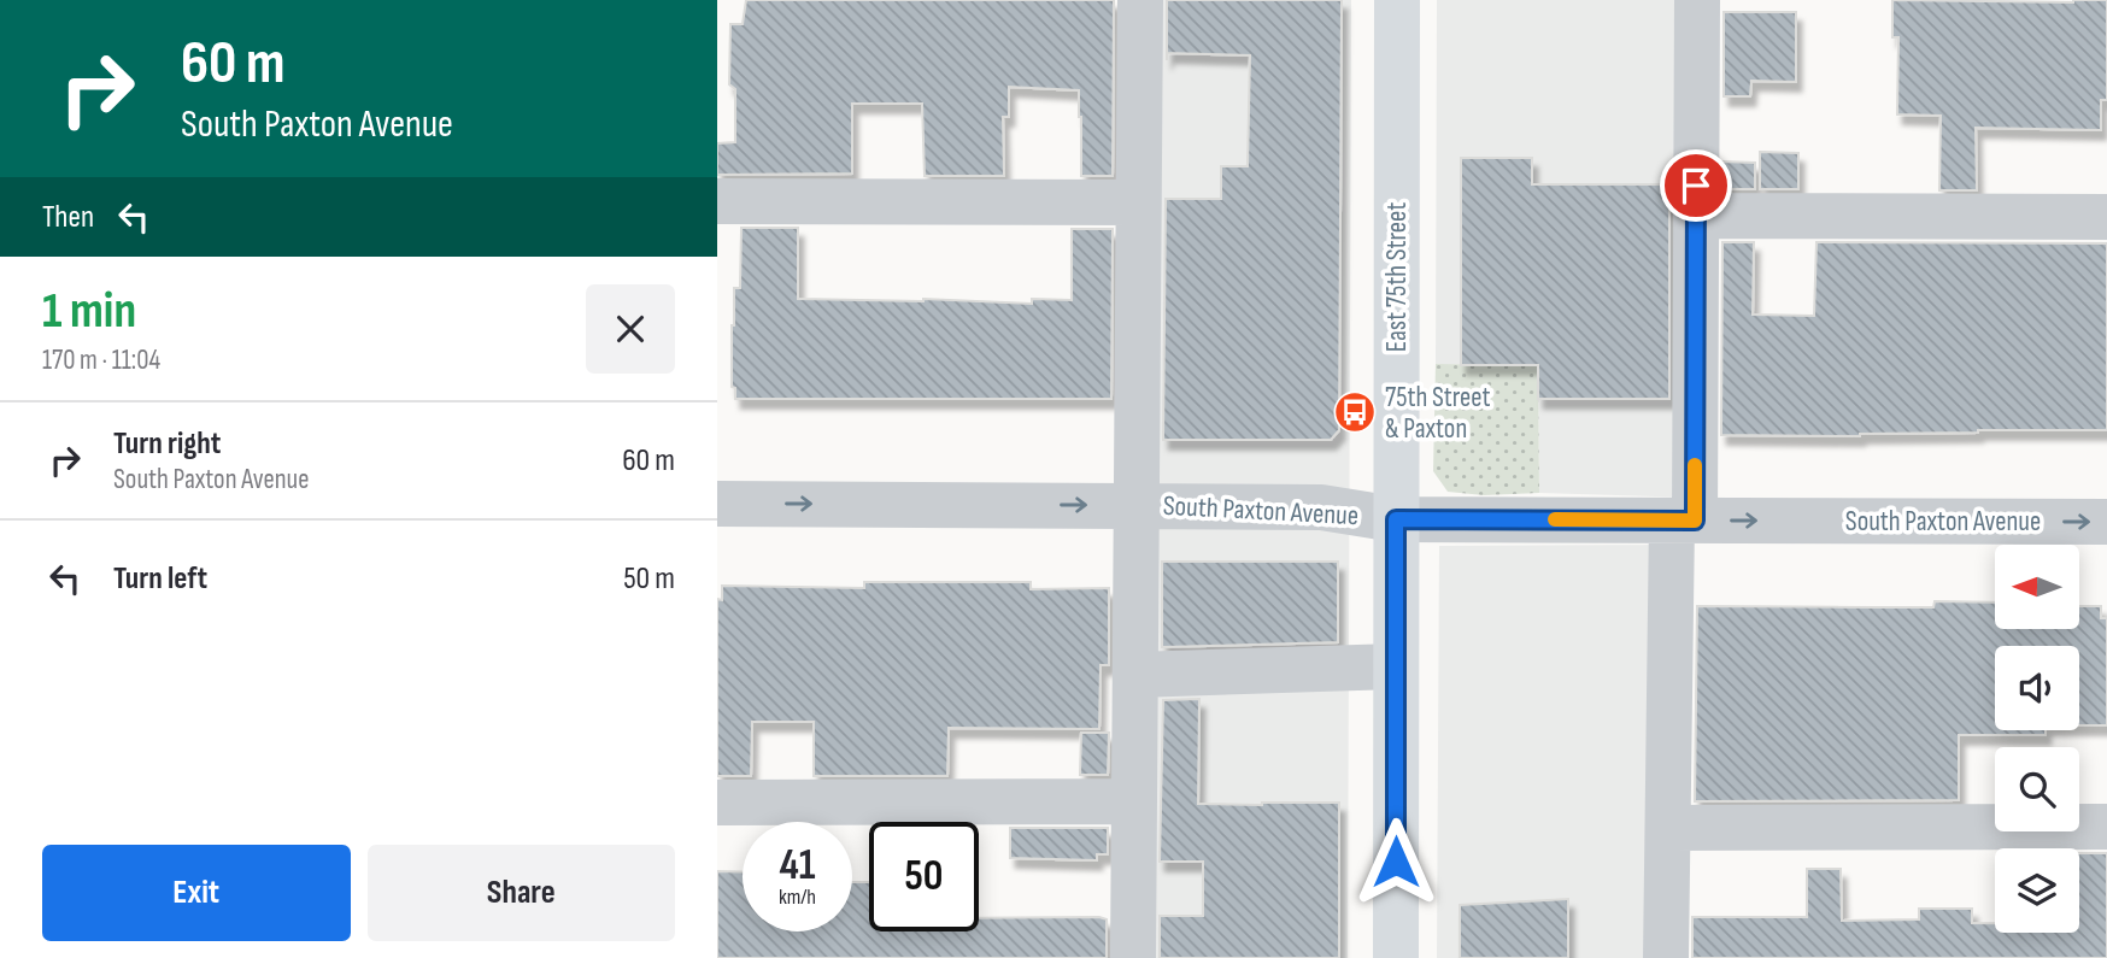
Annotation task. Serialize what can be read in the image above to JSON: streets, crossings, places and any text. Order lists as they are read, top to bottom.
{
  "streets": {
    "main road": ["East 75th Street"],
    "street": ["South Paxton Avenue"]
  },
  "crossings": [
    ["East 75th Street", "South Paxton Avenue"]
  ],
  "places": {
    "bus stop": ["75th Street & Paxton"]
  },
  "north": "left",
  "page": {
    "turn": ["60 m", "South Paxton Avenue"],
    "then": "Then",
    "heading": ["1 min", "170 m · 11:04"],
    "list": [
      {
        "name": "Turn right",
        "note": "South Paxton Avenue",
        "value": "60 m"
      },
      {
        "name": "Turn left",
        "value": "50 m"
      }
    ],
    "speed": "41 km/h",
    "limit": "50",
    "buttons": ["Exit", "Share"]
  }
}
